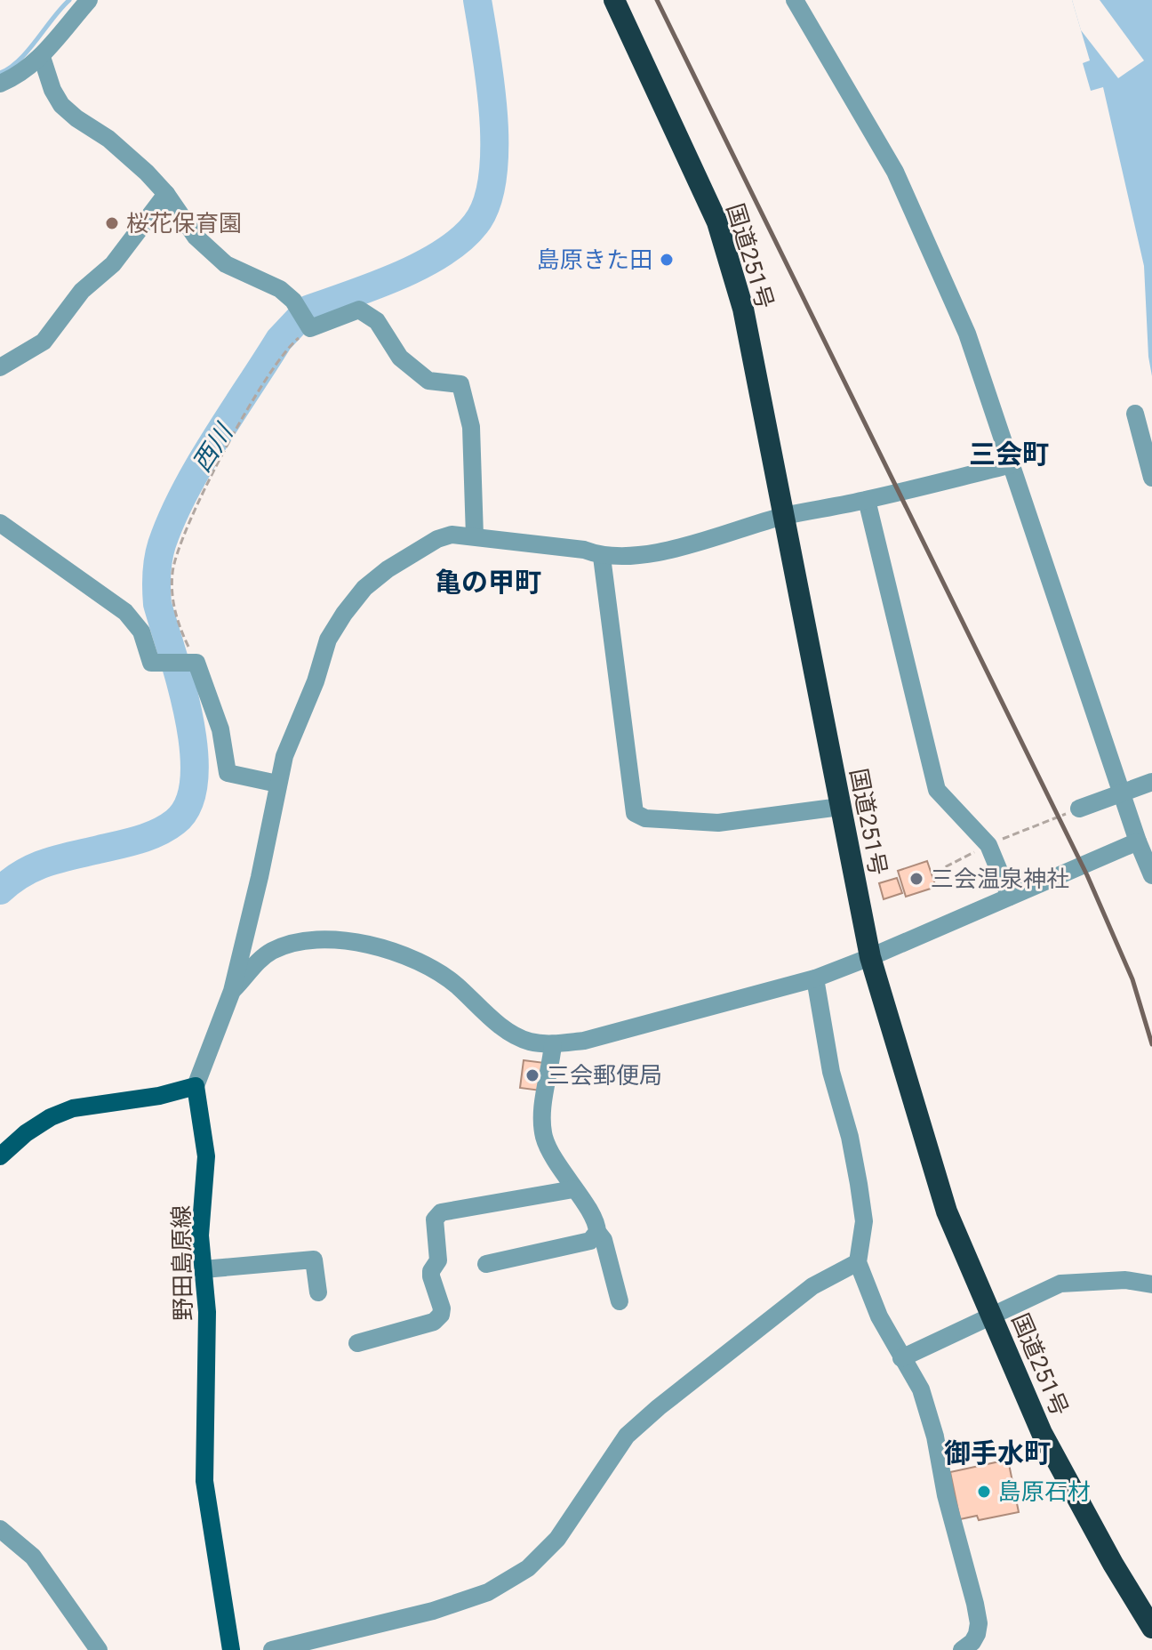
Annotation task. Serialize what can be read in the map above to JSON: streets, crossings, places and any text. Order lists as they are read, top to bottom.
{
  "streets": {
    "highway": ["国道251号"],
    "main road": ["野田島原線"]
  },
  "districts": ["三会町", "亀の甲町", "御手水町"],
  "water": ["西川"],
  "places": [
    "桜花保育園",
    "島原きた田",
    "三会温泉神社",
    "三会郵便局",
    "島原石材"
  ]
}
